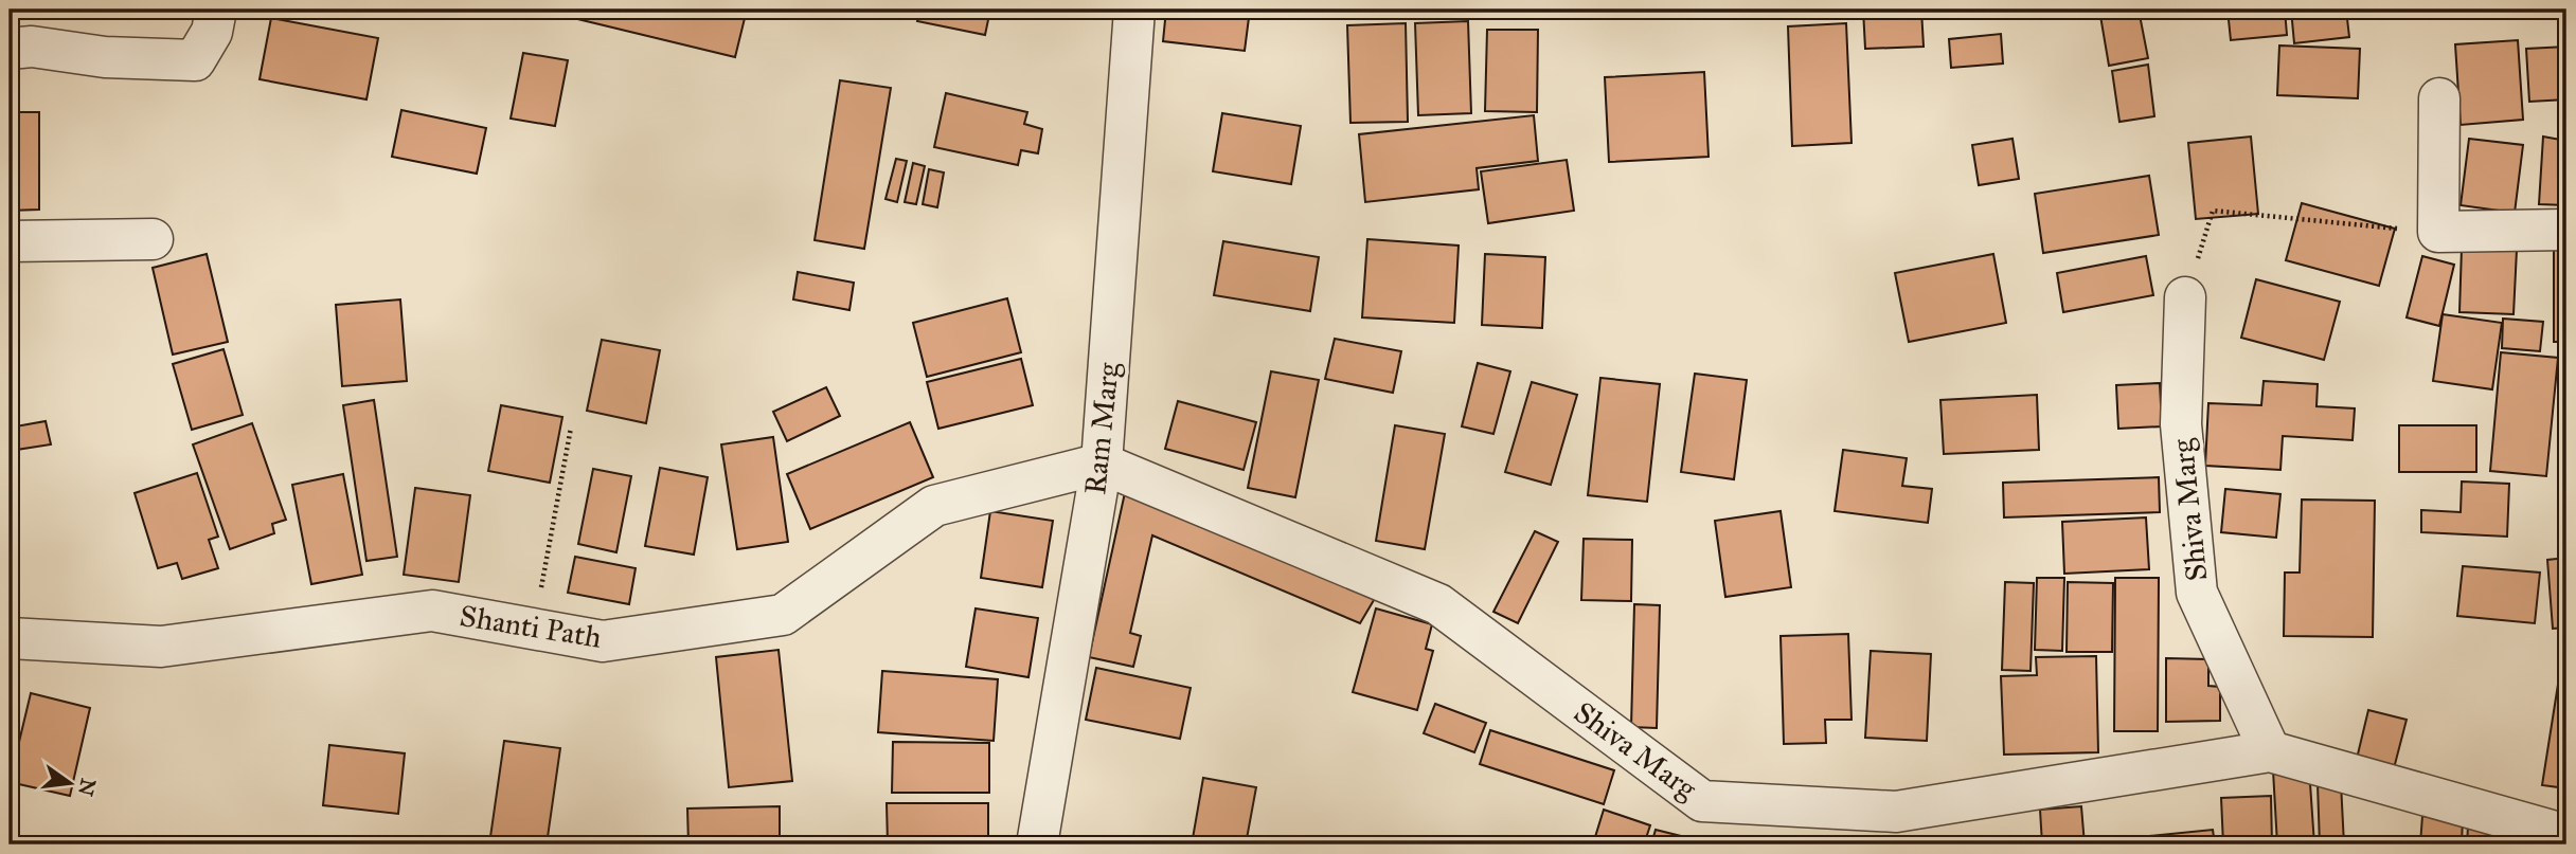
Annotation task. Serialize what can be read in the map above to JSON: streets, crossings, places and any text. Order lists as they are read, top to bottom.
{
  "streets": {
    "street": ["Ram Marg", "Shiva Marg", "Shanti Path"]
  },
  "crossings": [
    ["Ram Marg", "Shiva Marg"],
    ["Ram Marg", "Shanti Path"],
    ["Shiva Marg", "Shanti Path"]
  ],
  "north": "right"
}
